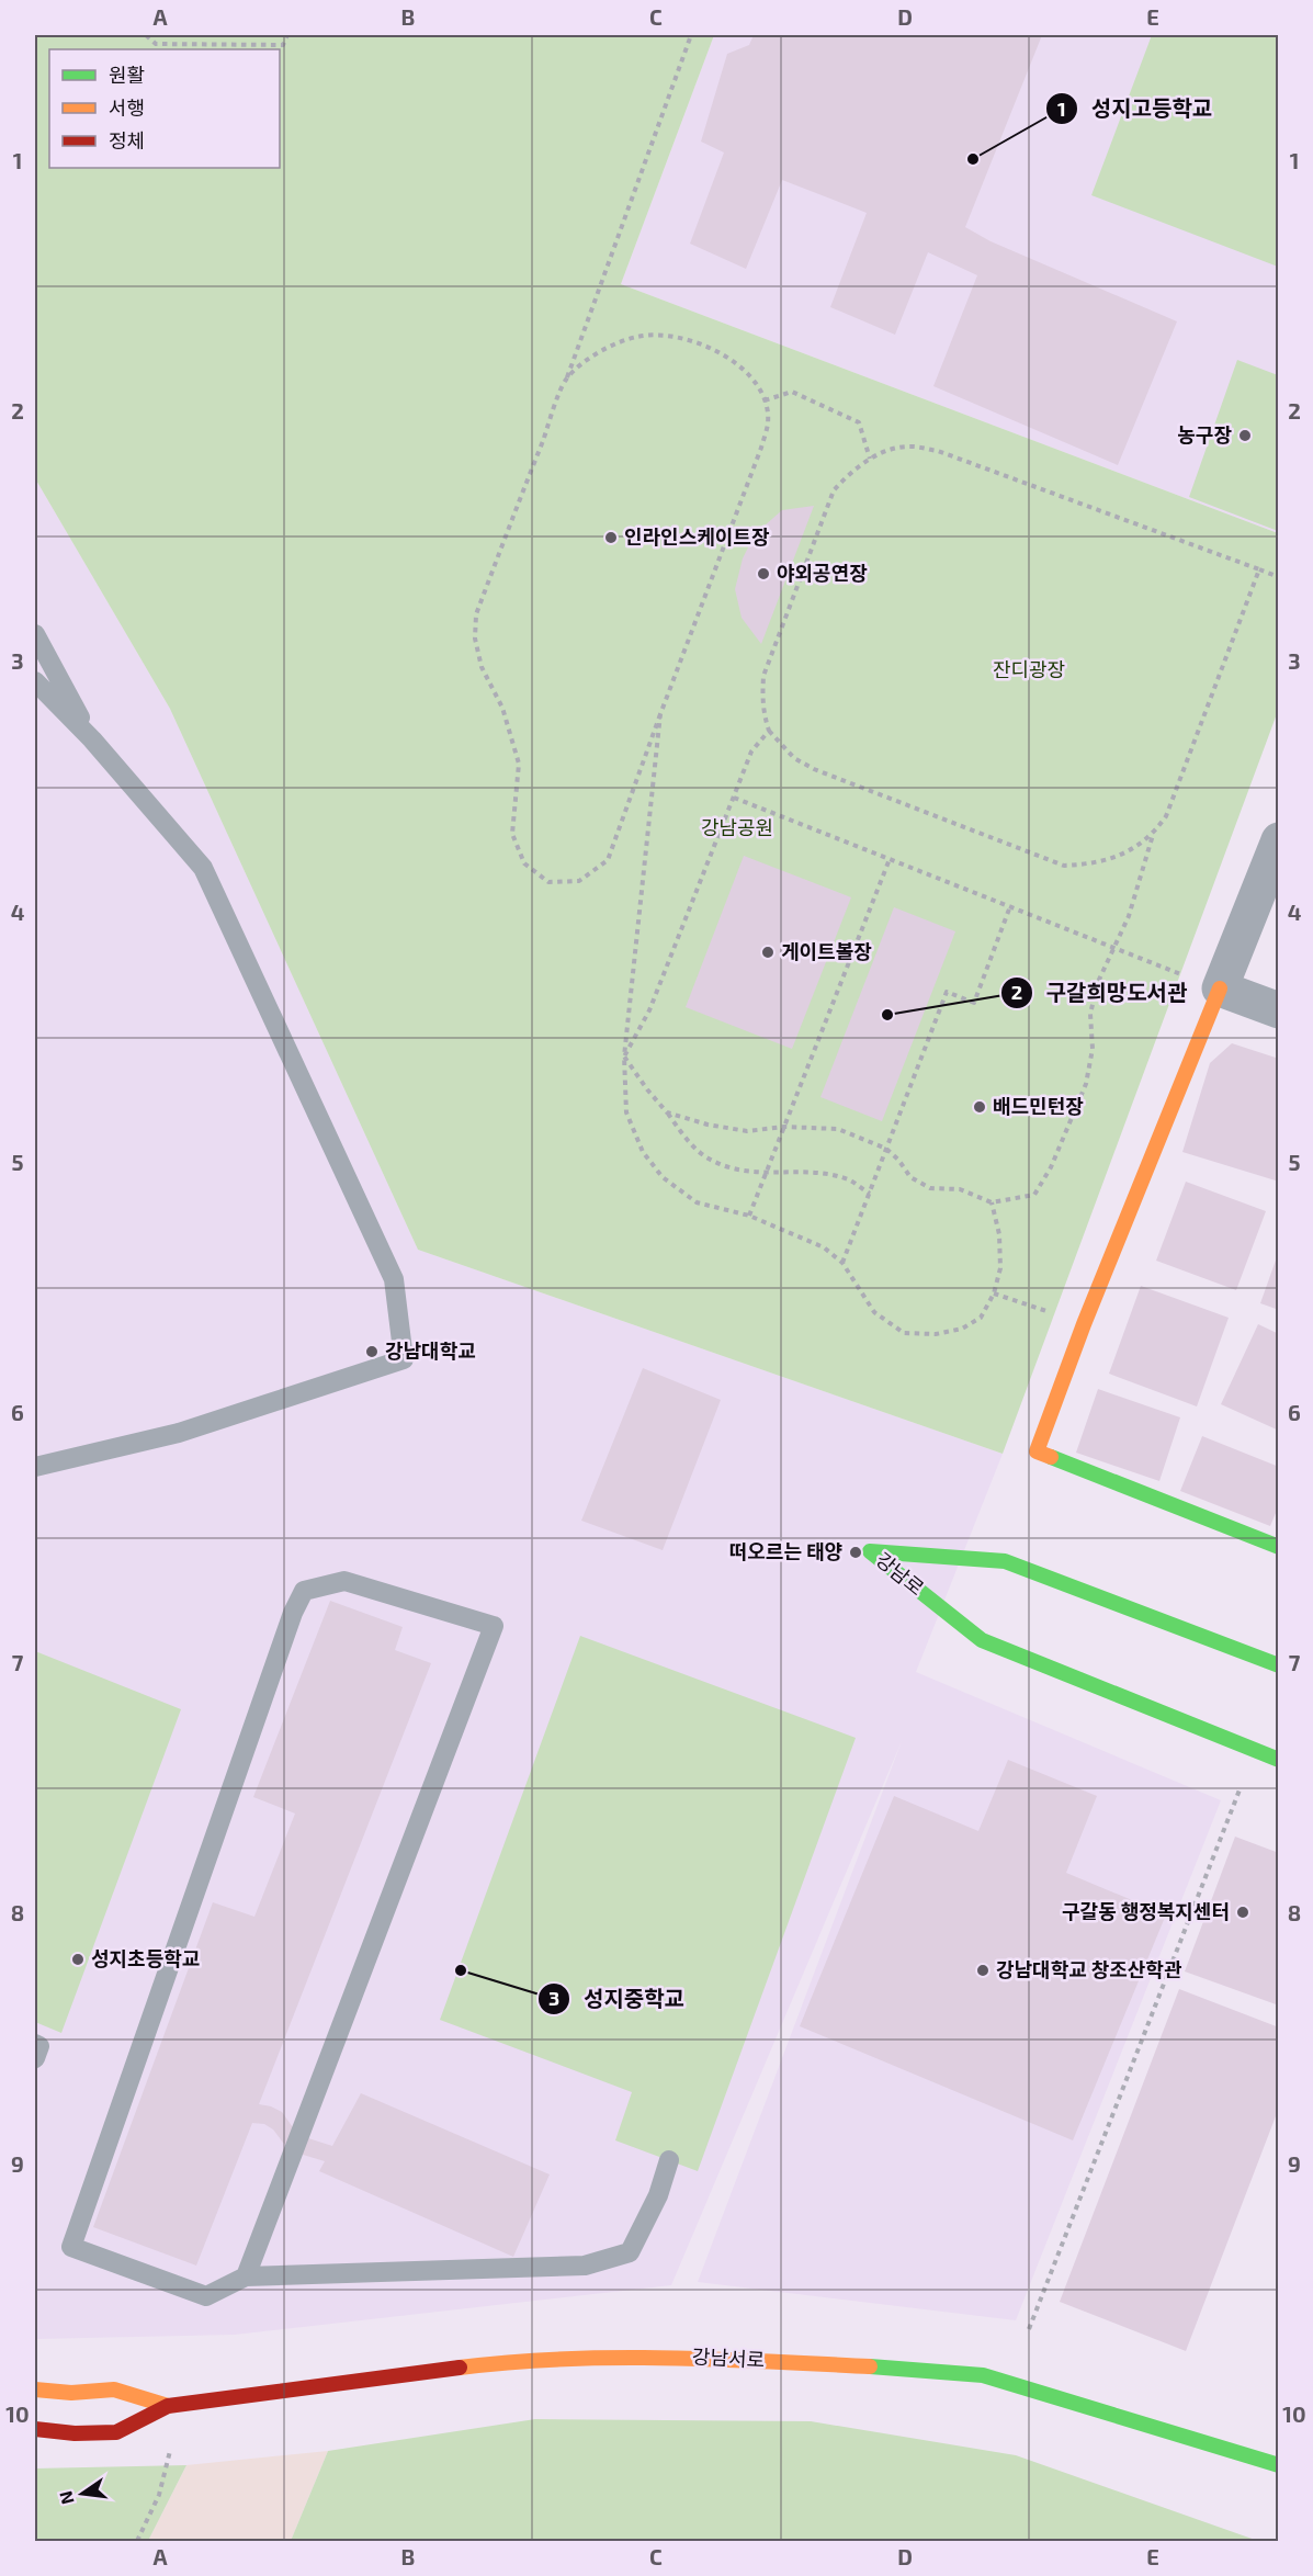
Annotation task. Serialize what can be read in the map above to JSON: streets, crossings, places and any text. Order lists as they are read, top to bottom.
{
  "streets": {
    "street": ["강남로", "강남서로"]
  },
  "parks": ["잔디광장", "강남공원"],
  "places": [
    "성지고등학교",
    "농구장",
    "인라인스케이트장",
    "야외공연장",
    "게이트볼장",
    "구갈희망도서관",
    "배드민턴장",
    "강남대학교",
    "떠오르는 태양",
    "구갈동 행정복지센터",
    "성지초등학교",
    "성지중학교",
    "강남대학교 창조산학관"
  ],
  "legend": ["원활", "서행", "정체"],
  "north": "left",
  "grid": {
    "columns": [
      "A",
      "B",
      "C",
      "D",
      "E"
    ],
    "rows": [
      "1",
      "2",
      "3",
      "4",
      "5",
      "6",
      "7",
      "8",
      "9",
      "10"
    ]
  }
}
